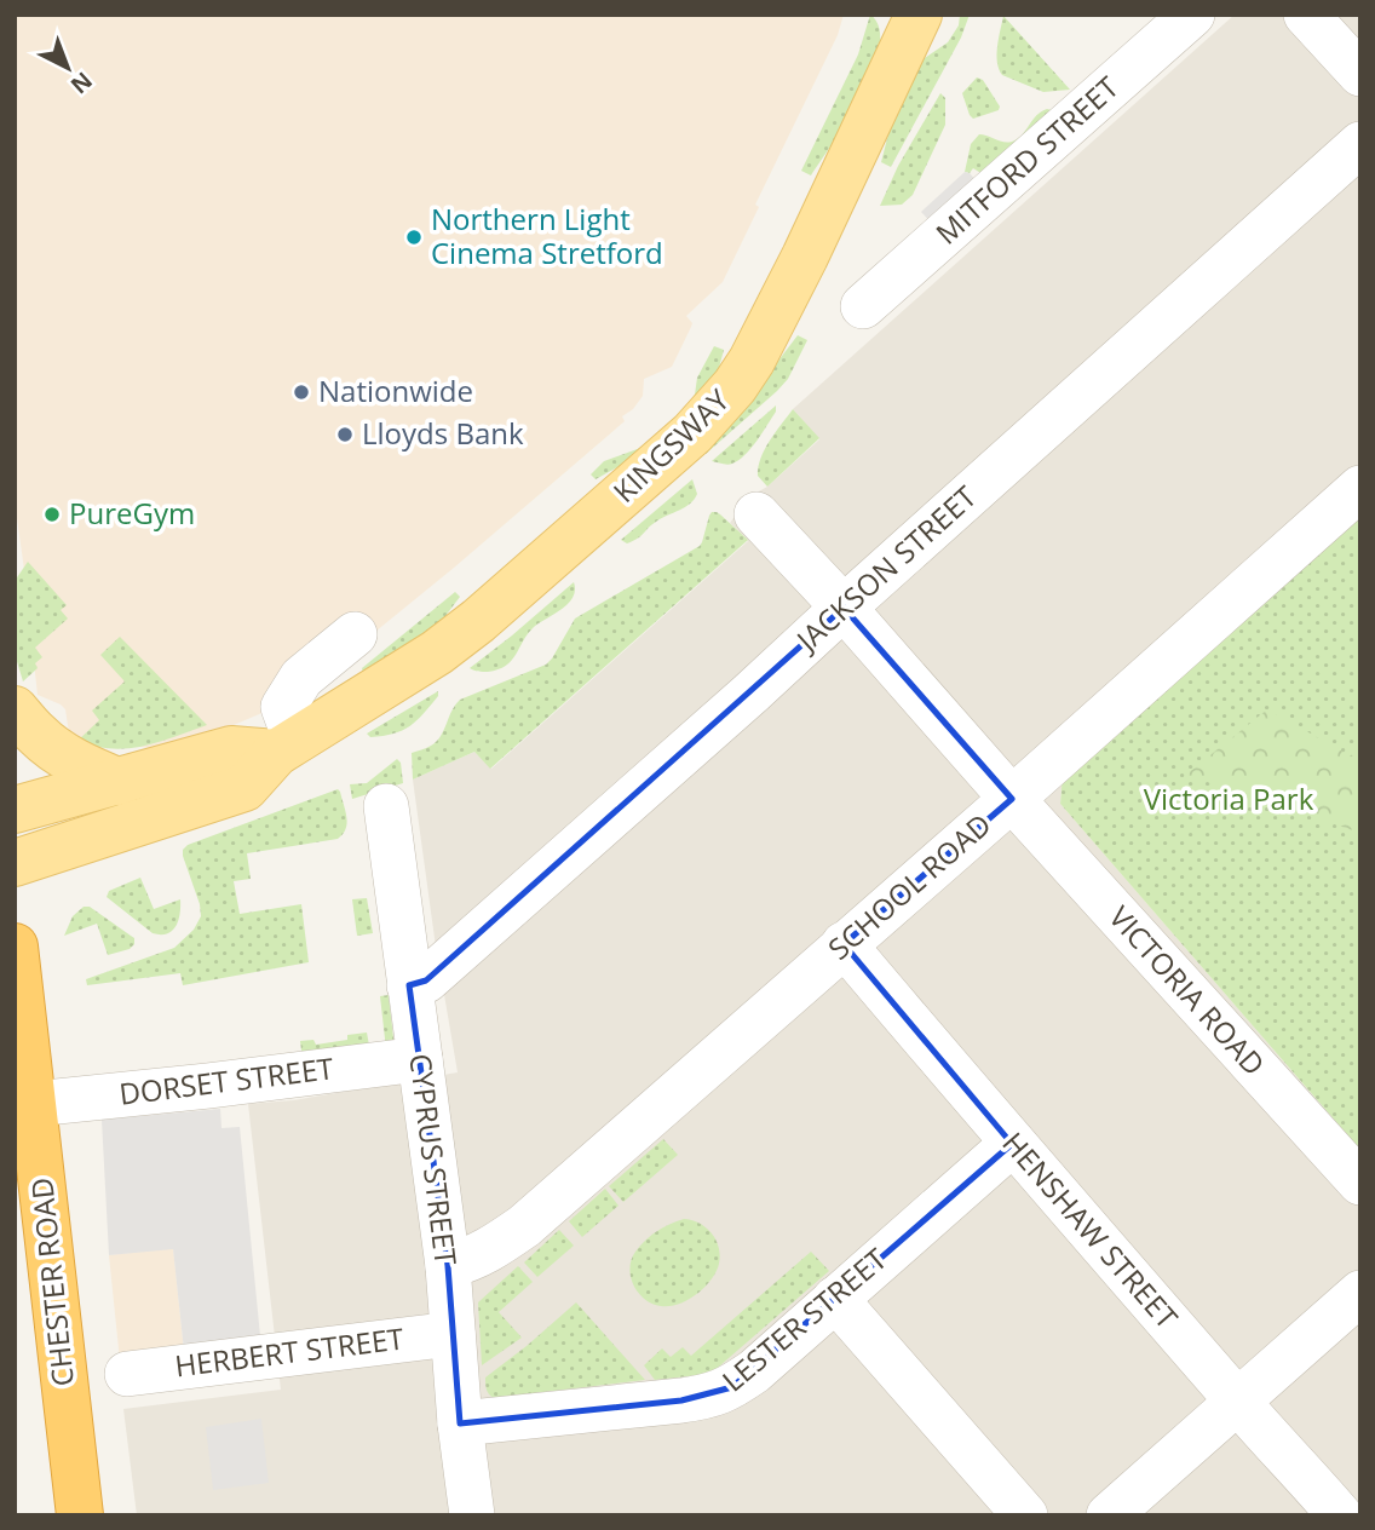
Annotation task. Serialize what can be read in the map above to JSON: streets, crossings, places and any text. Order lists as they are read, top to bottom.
{
  "streets": {
    "highway": ["CHESTER ROAD"],
    "main road": ["KINGSWAY"],
    "street": [
      "MITFORD STREET",
      "JACKSON STREET",
      "SCHOOL ROAD",
      "VICTORIA ROAD",
      "DORSET STREET",
      "CYPRUS STREET",
      "HENSHAW STREET",
      "LESTER STREET",
      "HERBERT STREET"
    ]
  },
  "crossings": [
    ["JACKSON STREET", "VICTORIA ROAD"],
    ["JACKSON STREET", "CYPRUS STREET"],
    ["SCHOOL ROAD", "VICTORIA ROAD"],
    ["SCHOOL ROAD", "CYPRUS STREET"],
    ["SCHOOL ROAD", "HENSHAW STREET"],
    ["DORSET STREET", "CYPRUS STREET"],
    ["DORSET STREET", "CHESTER ROAD"],
    ["CYPRUS STREET", "LESTER STREET"],
    ["CYPRUS STREET", "HERBERT STREET"],
    ["HENSHAW STREET", "LESTER STREET"]
  ],
  "parks": ["Victoria Park"],
  "places": [
    "Northern Light Cinema Stretford",
    "Nationwide",
    "Lloyds Bank",
    "PureGym"
  ],
  "north": "bottom right"
}
